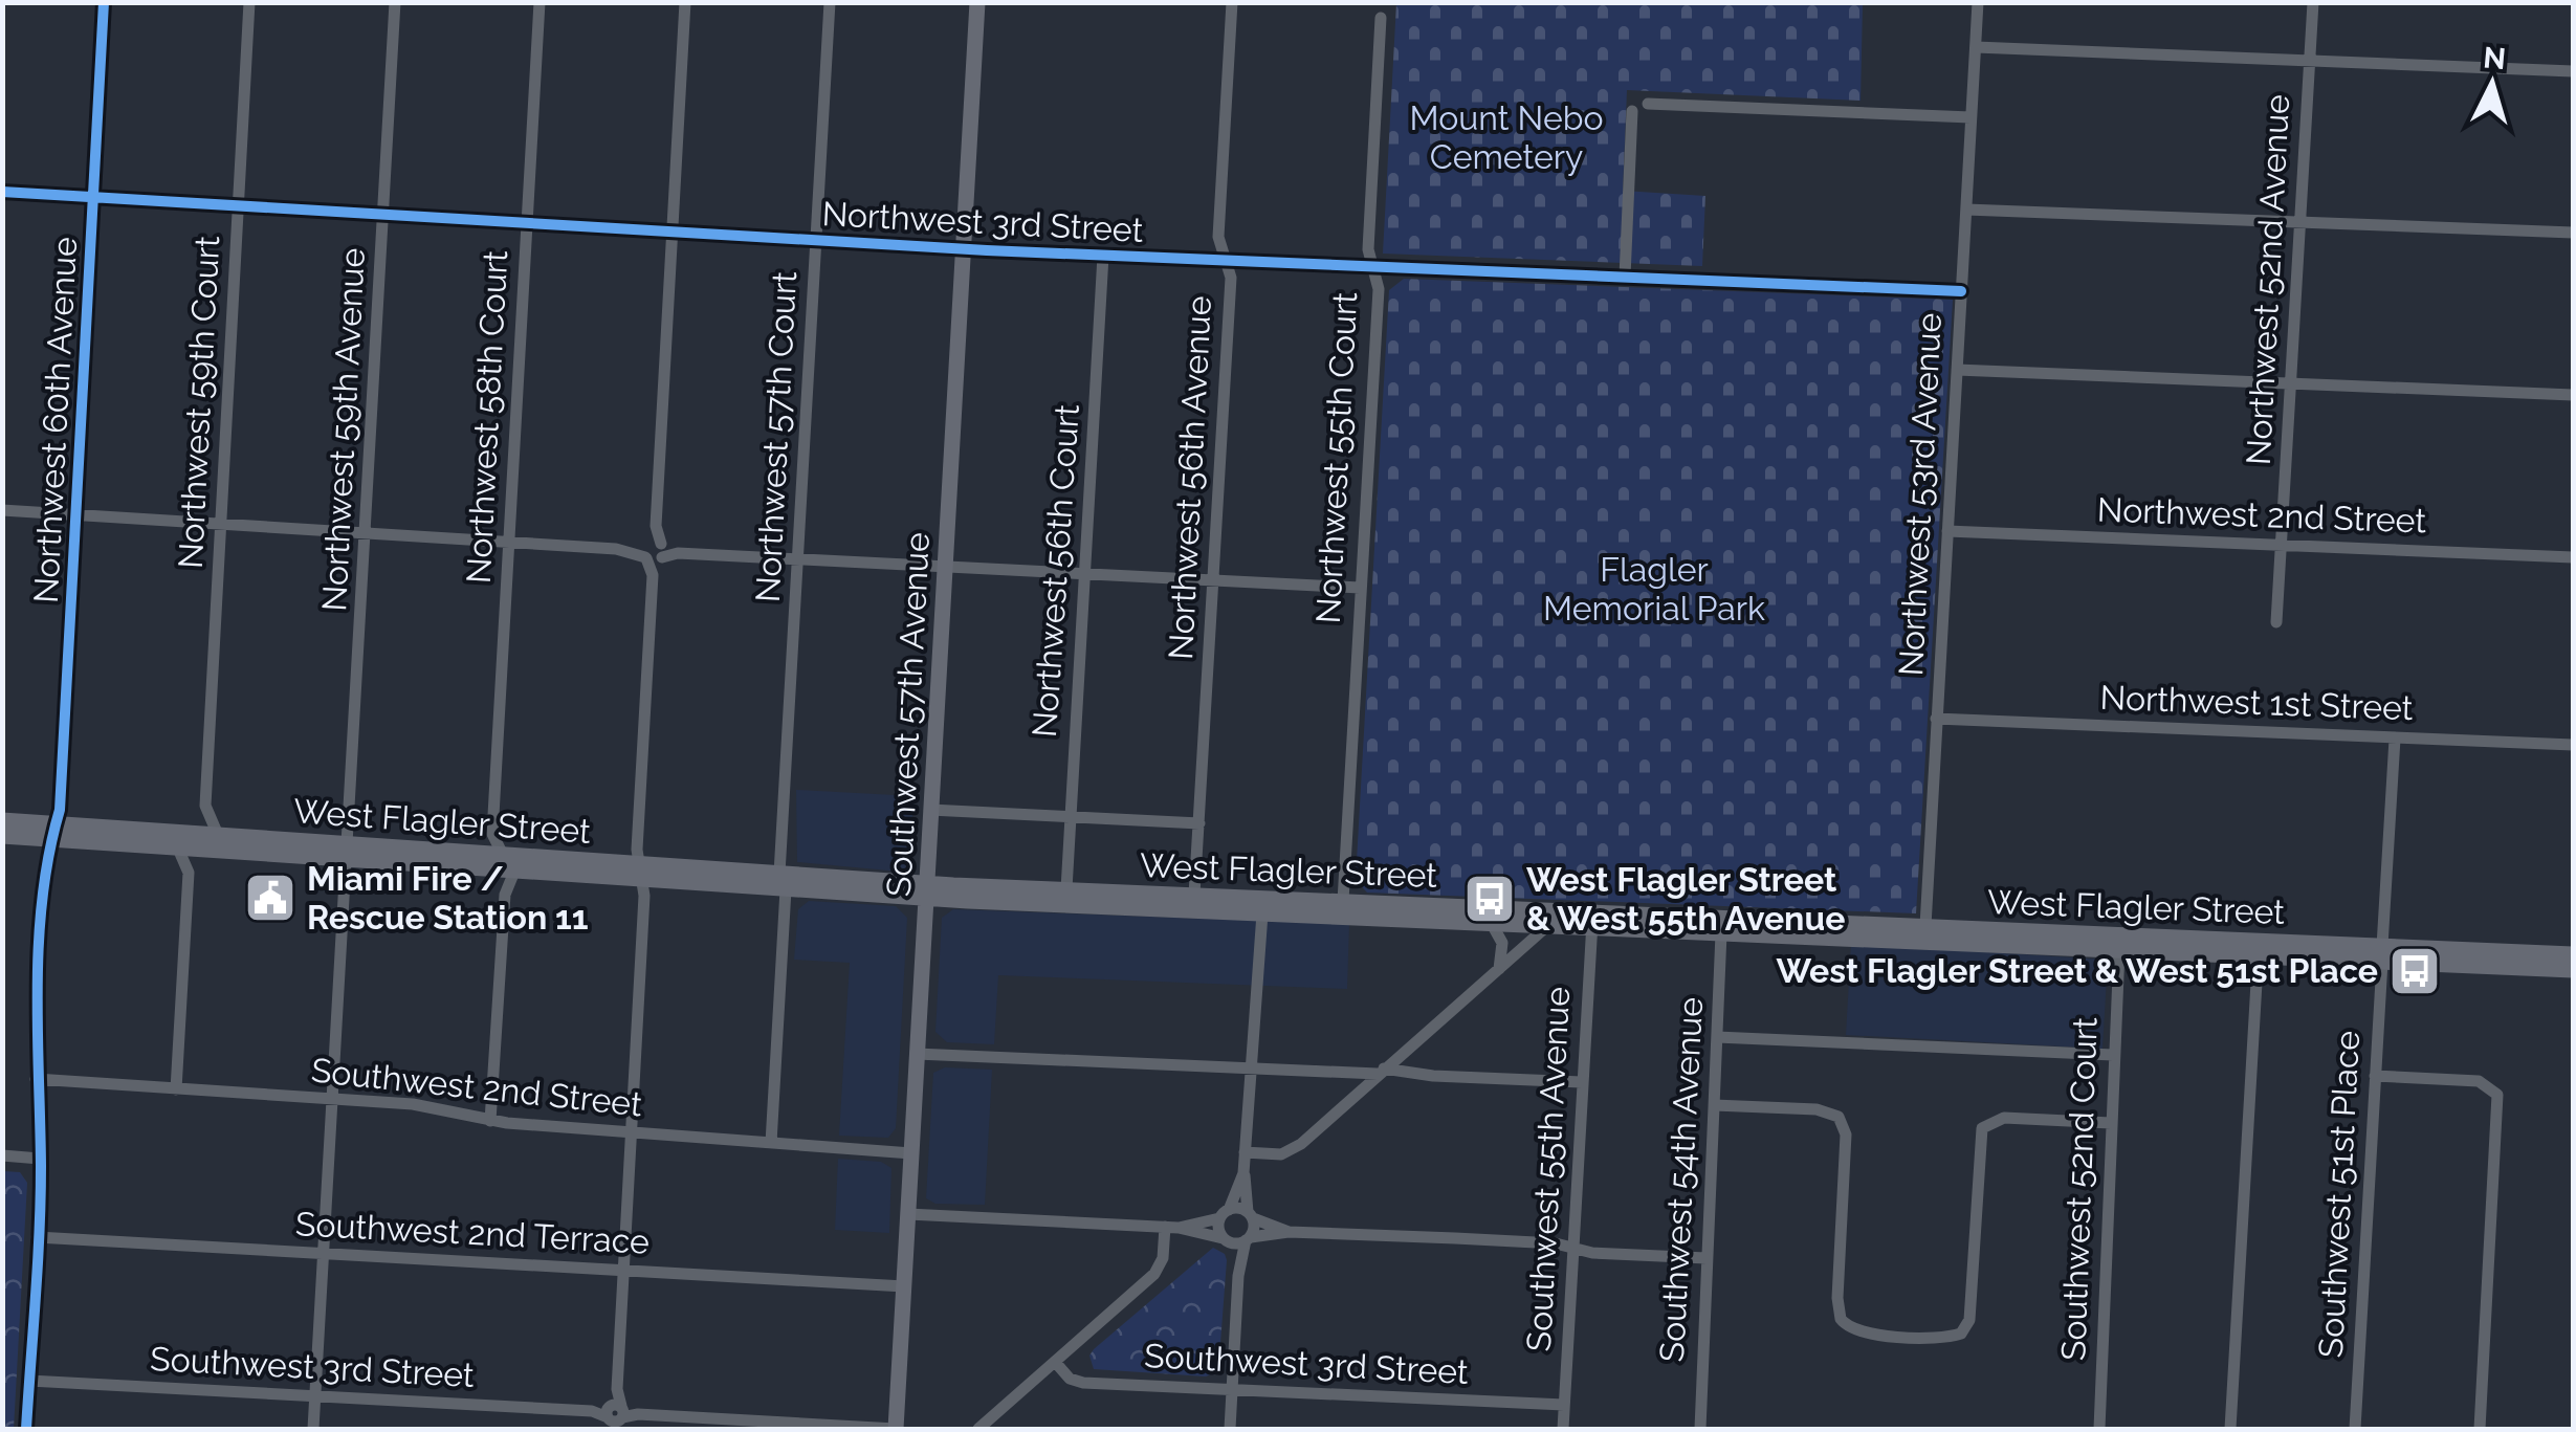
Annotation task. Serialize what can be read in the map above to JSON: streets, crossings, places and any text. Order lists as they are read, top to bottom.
{
  "streets": {
    "main road": ["Southwest 57th Avenue", "West Flagler Street"],
    "street": [
      "Northwest 3rd Street",
      "Northwest 52nd Avenue",
      "Northwest 59th Court",
      "Northwest 58th Court",
      "Northwest 60th Avenue",
      "Northwest 59th Avenue",
      "Northwest 57th Court",
      "Northwest 55th Court",
      "Northwest 56th Avenue",
      "Northwest 53rd Avenue",
      "Northwest 2nd Street",
      "Northwest 56th Court",
      "Northwest 1st Street",
      "Southwest 2nd Street",
      "Southwest 55th Avenue",
      "Southwest 54th Avenue",
      "Southwest 52nd Court",
      "Southwest 51st Place",
      "Southwest 2nd Terrace",
      "Southwest 3rd Street"
    ]
  },
  "crossings": [
    ["Northwest 3rd Street", "Northwest 59th Court"],
    ["Northwest 3rd Street", "Northwest 58th Court"],
    ["Northwest 3rd Street", "Northwest 60th Avenue"],
    ["Northwest 3rd Street", "Northwest 59th Avenue"],
    ["Northwest 3rd Street", "Northwest 57th Court"],
    ["Northwest 3rd Street", "Northwest 55th Court"],
    ["Northwest 3rd Street", "Northwest 56th Avenue"],
    ["Northwest 3rd Street", "Northwest 53rd Avenue"],
    ["Northwest 3rd Street", "Northwest 56th Court"],
    ["Northwest 3rd Street", "Southwest 57th Avenue"],
    ["Northwest 52nd Avenue", "Northwest 2nd Street"],
    ["Northwest 59th Court", "West Flagler Street"],
    ["Northwest 58th Court", "West Flagler Street"],
    ["Northwest 60th Avenue", "West Flagler Street"],
    ["Northwest 60th Avenue", "Southwest 2nd Street"],
    ["Northwest 60th Avenue", "Southwest 2nd Terrace"],
    ["Northwest 60th Avenue", "Southwest 3rd Street"],
    ["Northwest 59th Avenue", "West Flagler Street"],
    ["Northwest 59th Avenue", "Southwest 2nd Street"],
    ["Northwest 59th Avenue", "Southwest 2nd Terrace"],
    ["Northwest 59th Avenue", "Southwest 3rd Street"],
    ["Northwest 57th Court", "West Flagler Street"],
    ["Northwest 57th Court", "Southwest 2nd Street"],
    ["Northwest 55th Court", "West Flagler Street"],
    ["Northwest 56th Avenue", "West Flagler Street"],
    ["Northwest 53rd Avenue", "Northwest 2nd Street"],
    ["Northwest 53rd Avenue", "Northwest 1st Street"],
    ["Northwest 53rd Avenue", "West Flagler Street"],
    ["Northwest 56th Court", "West Flagler Street"],
    ["Northwest 1st Street", "Southwest 51st Place"],
    ["Southwest 57th Avenue", "West Flagler Street"],
    ["Southwest 57th Avenue", "Southwest 2nd Street"],
    ["Southwest 57th Avenue", "Southwest 2nd Terrace"],
    ["Southwest 57th Avenue", "Southwest 3rd Street"],
    ["West Flagler Street", "Southwest 55th Avenue"],
    ["West Flagler Street", "Southwest 54th Avenue"],
    ["West Flagler Street", "Southwest 52nd Court"],
    ["West Flagler Street", "Southwest 51st Place"],
    ["Southwest 55th Avenue", "Southwest 3rd Street"]
  ],
  "parks": ["Mount Nebo Cemetery", "Flagler Memorial Park"],
  "places": {
    "public building": ["Miami Fire / Rescue Station 11"],
    "bus stop": ["West Flagler Street & West 55th Avenue", "West Flagler Street & West 51st Place"]
  },
  "north": "top"
}
